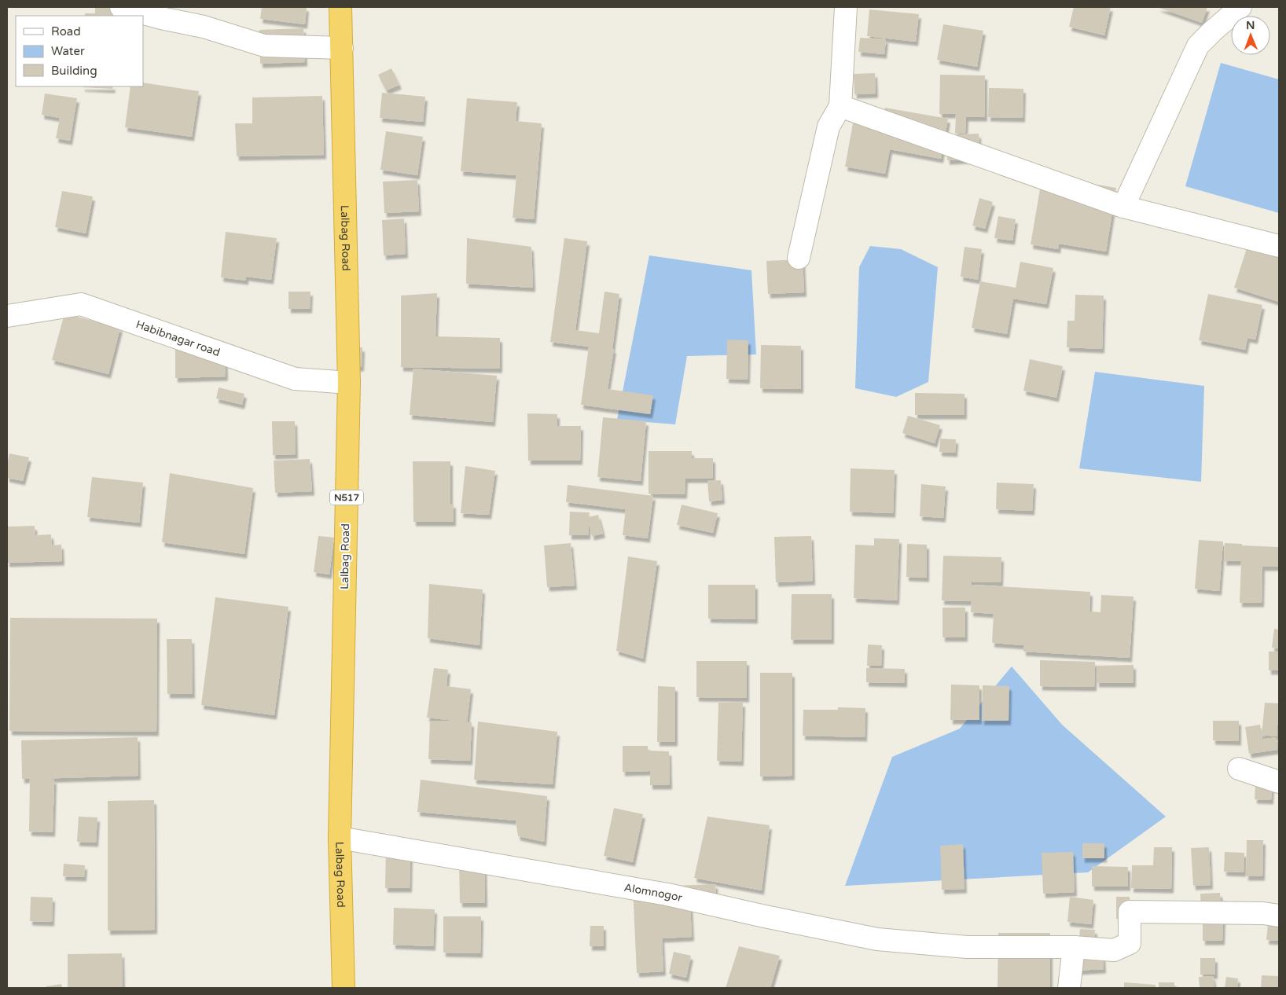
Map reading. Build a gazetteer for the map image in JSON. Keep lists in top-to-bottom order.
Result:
{
  "streets": {
    "highway": ["Lalbag Road", "N517"],
    "street": ["Habibnagar road", "Alomnogor"]
  },
  "crossings": [
    ["Lalbag Road", "Habibnagar road"],
    ["Lalbag Road", "Alomnogor"]
  ],
  "legend": ["Road", "Water", "Building"],
  "north": "top"
}
